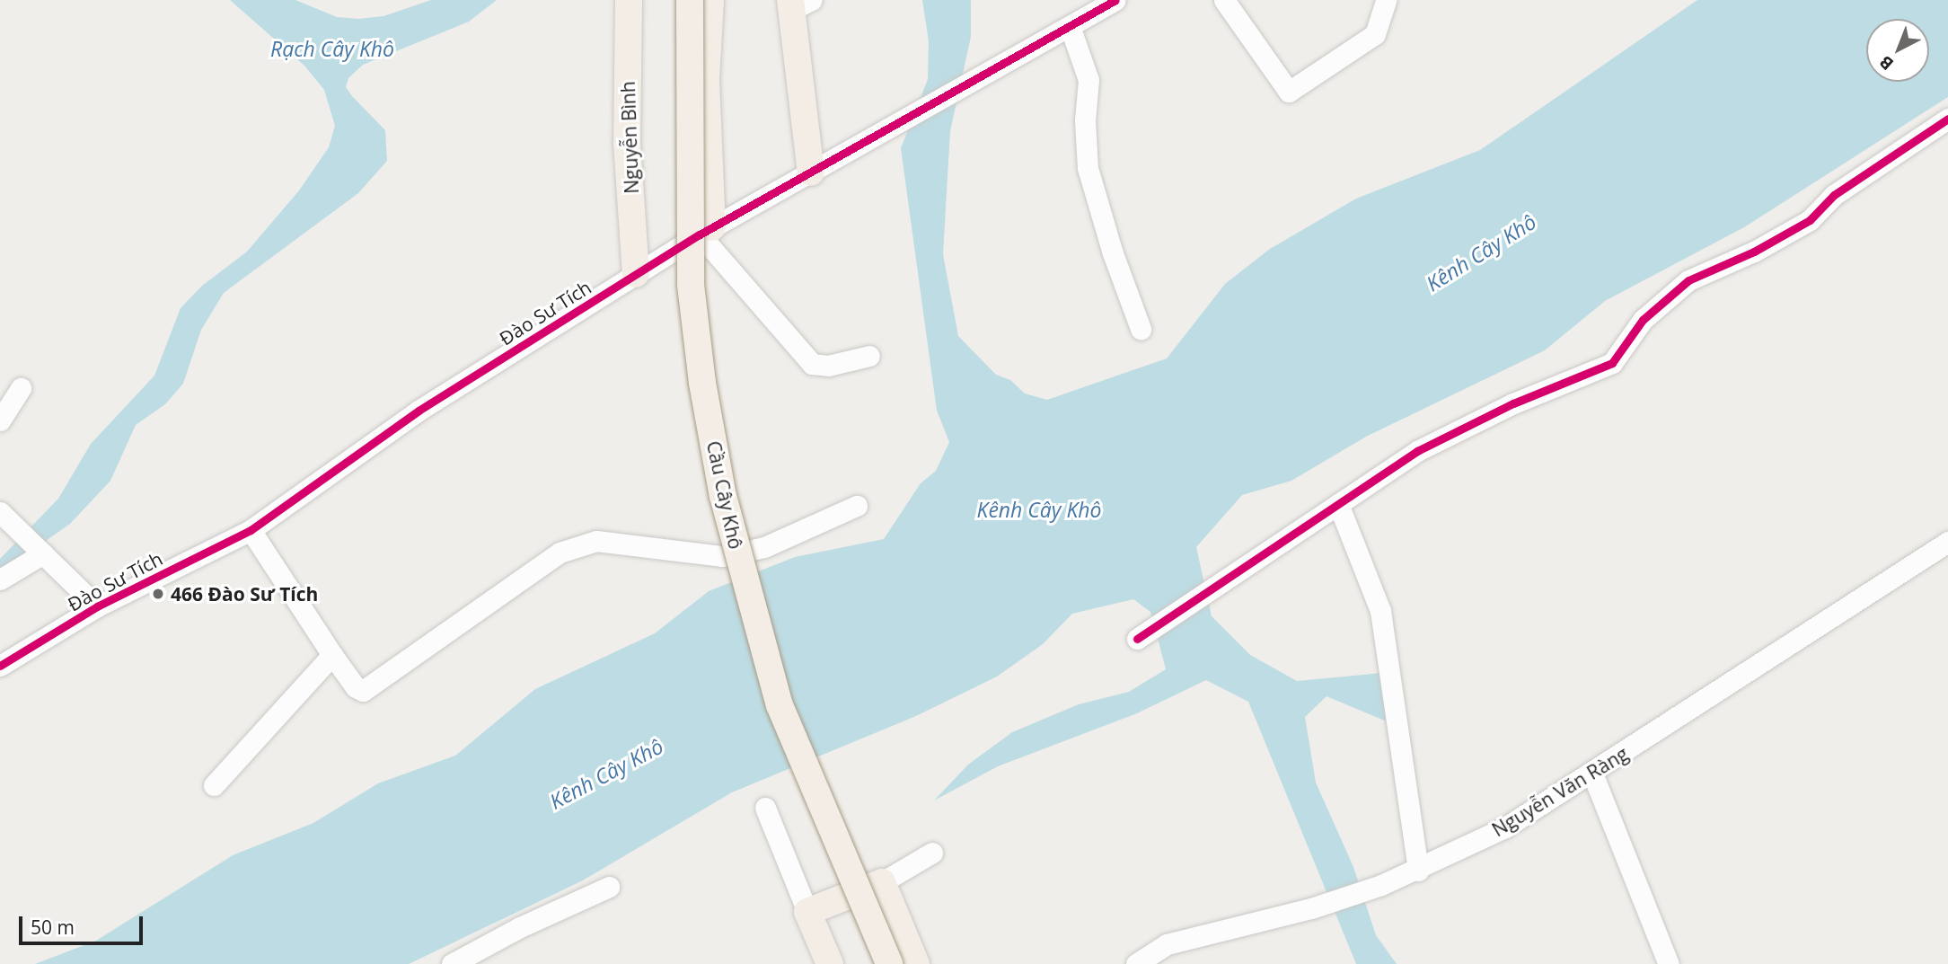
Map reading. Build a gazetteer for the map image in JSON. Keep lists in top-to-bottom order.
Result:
{
  "streets": {
    "main road": ["Nguyễn Bình", "Cầu Cây Khô"],
    "street": ["Đào Sư Tích", "Nguyễn Văn Ràng"]
  },
  "crossings": [
    ["Nguyễn Bình", "Đào Sư Tích"]
  ],
  "water": ["Rạch Cây Khô", "Kênh Cây Khô"],
  "places": ["466 Đào Sư Tích"],
  "scale_bar": "50 m",
  "north": "bottom left"
}
